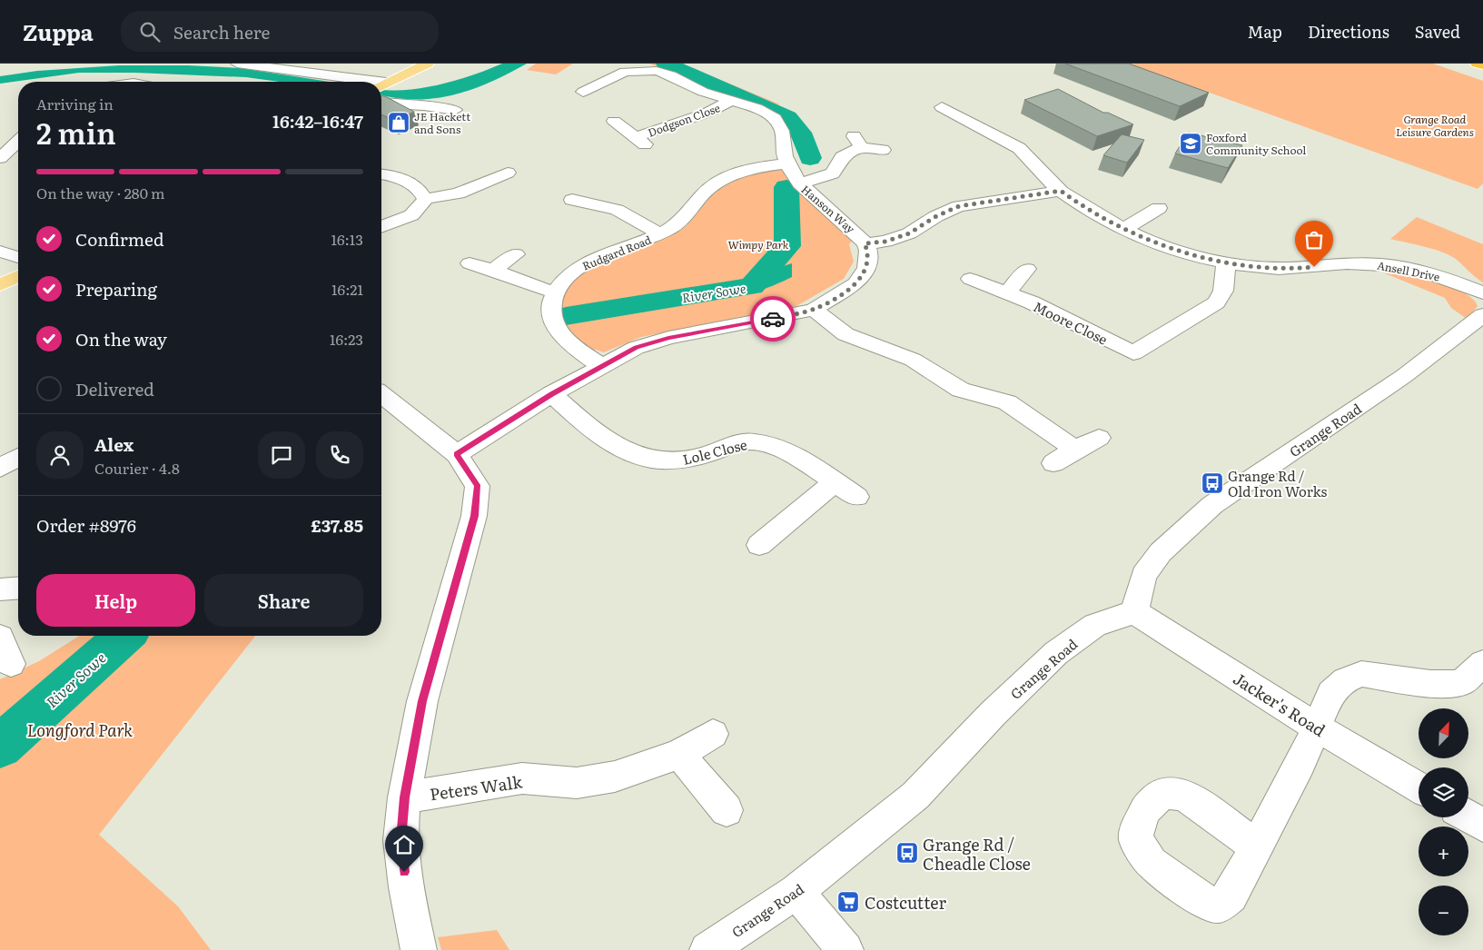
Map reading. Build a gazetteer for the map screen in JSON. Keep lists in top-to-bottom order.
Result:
{
  "streets": {
    "street": [
      "Dodgson Close",
      "Hanson Way",
      "Rudgard Road",
      "Ansell Drive",
      "Moore Close",
      "Grange Road",
      "Lole Close",
      "Jacker's Road",
      "Peters Walk"
    ]
  },
  "crossings": [
    ["Dodgson Close", "Hanson Way"],
    ["Hanson Way", "Rudgard Road"],
    ["Hanson Way", "Lole Close"],
    ["Ansell Drive", "Moore Close"],
    ["Grange Road", "Jacker's Road"]
  ],
  "water": ["River Sowe"],
  "parks": ["Grange Road Leisure Gardens", "Wimpy Park", "Longford Park"],
  "places": {
    "shop": ["JE Hackett and Sons"],
    "school or university": ["Foxford Community School"],
    "bus stop": ["Grange Rd / Old Iron Works", "Grange Rd / Cheadle Close"],
    "supermarket": ["Costcutter"]
  },
  "north": "top right",
  "page": {
    "header": "Zuppa",
    "search": "Search here",
    "nav": ["Map", "Directions", "Saved"],
    "heading": ["2 min", "Arriving in", "16:42–16:47"],
    "panel": [
      "Alex",
      "Courier · 4.8",
      "Order #8976",
      "£37.85"
    ],
    "bar": "On the way · 280 m",
    "list": [
      ["Confirmed", "16:13"],
      ["Preparing", "16:21"],
      ["On the way", "16:23"],
      "Delivered"
    ],
    "buttons": ["Help", "Share"],
    "map_buttons": ["+", "−"]
  }
}
